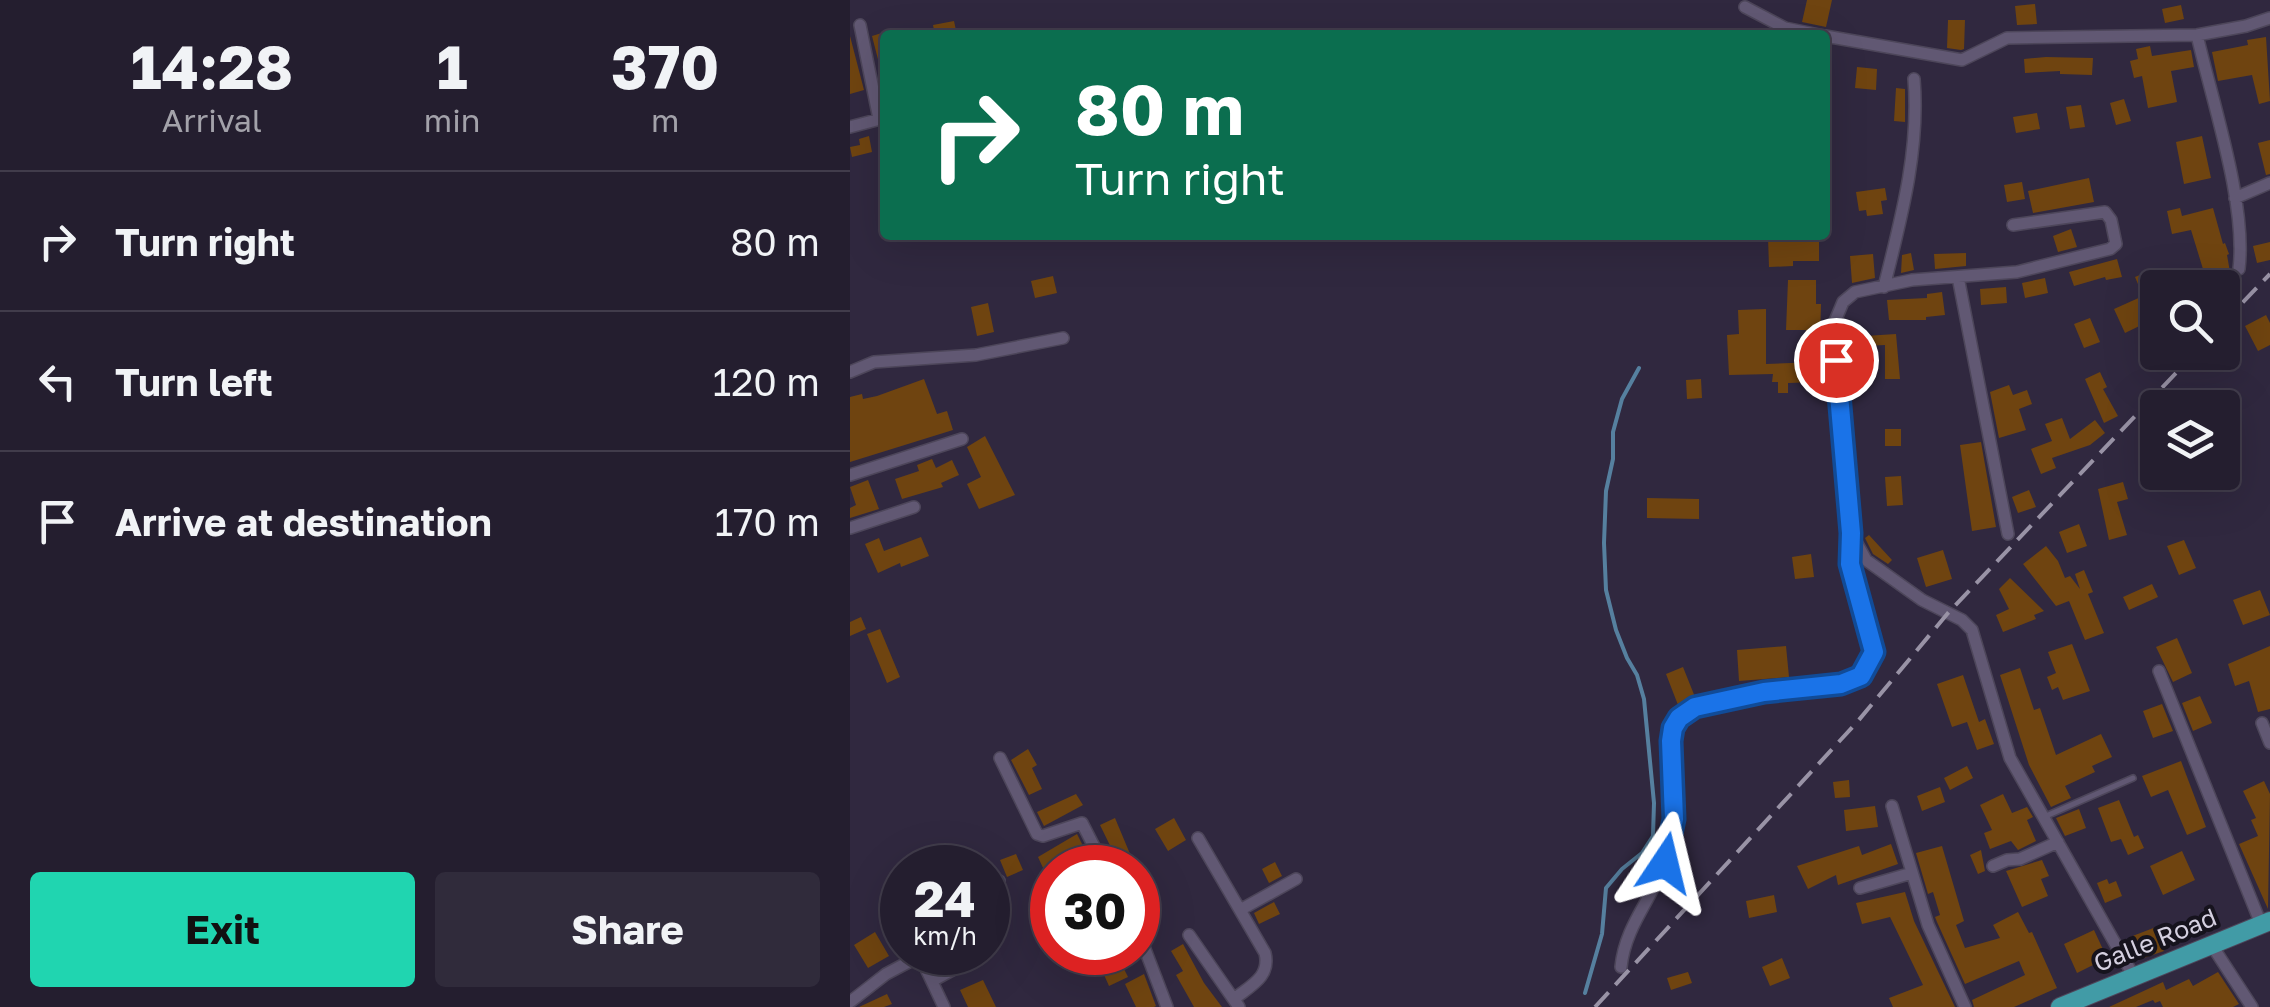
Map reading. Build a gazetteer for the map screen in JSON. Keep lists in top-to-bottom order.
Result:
{
  "streets": {
    "highway": ["Galle Road"]
  },
  "page": {
    "eta": [
      "14:28",
      "Arrival",
      "1",
      "min",
      "370",
      "m"
    ],
    "turn": ["80 m", "Turn right"],
    "list": [
      {
        "name": "Turn right",
        "value": "80 m"
      },
      {
        "name": "Turn left",
        "value": "120 m"
      },
      {
        "name": "Arrive at destination",
        "value": "170 m"
      }
    ],
    "speed": "24 km/h",
    "limit": "30",
    "buttons": ["Exit", "Share"]
  }
}
